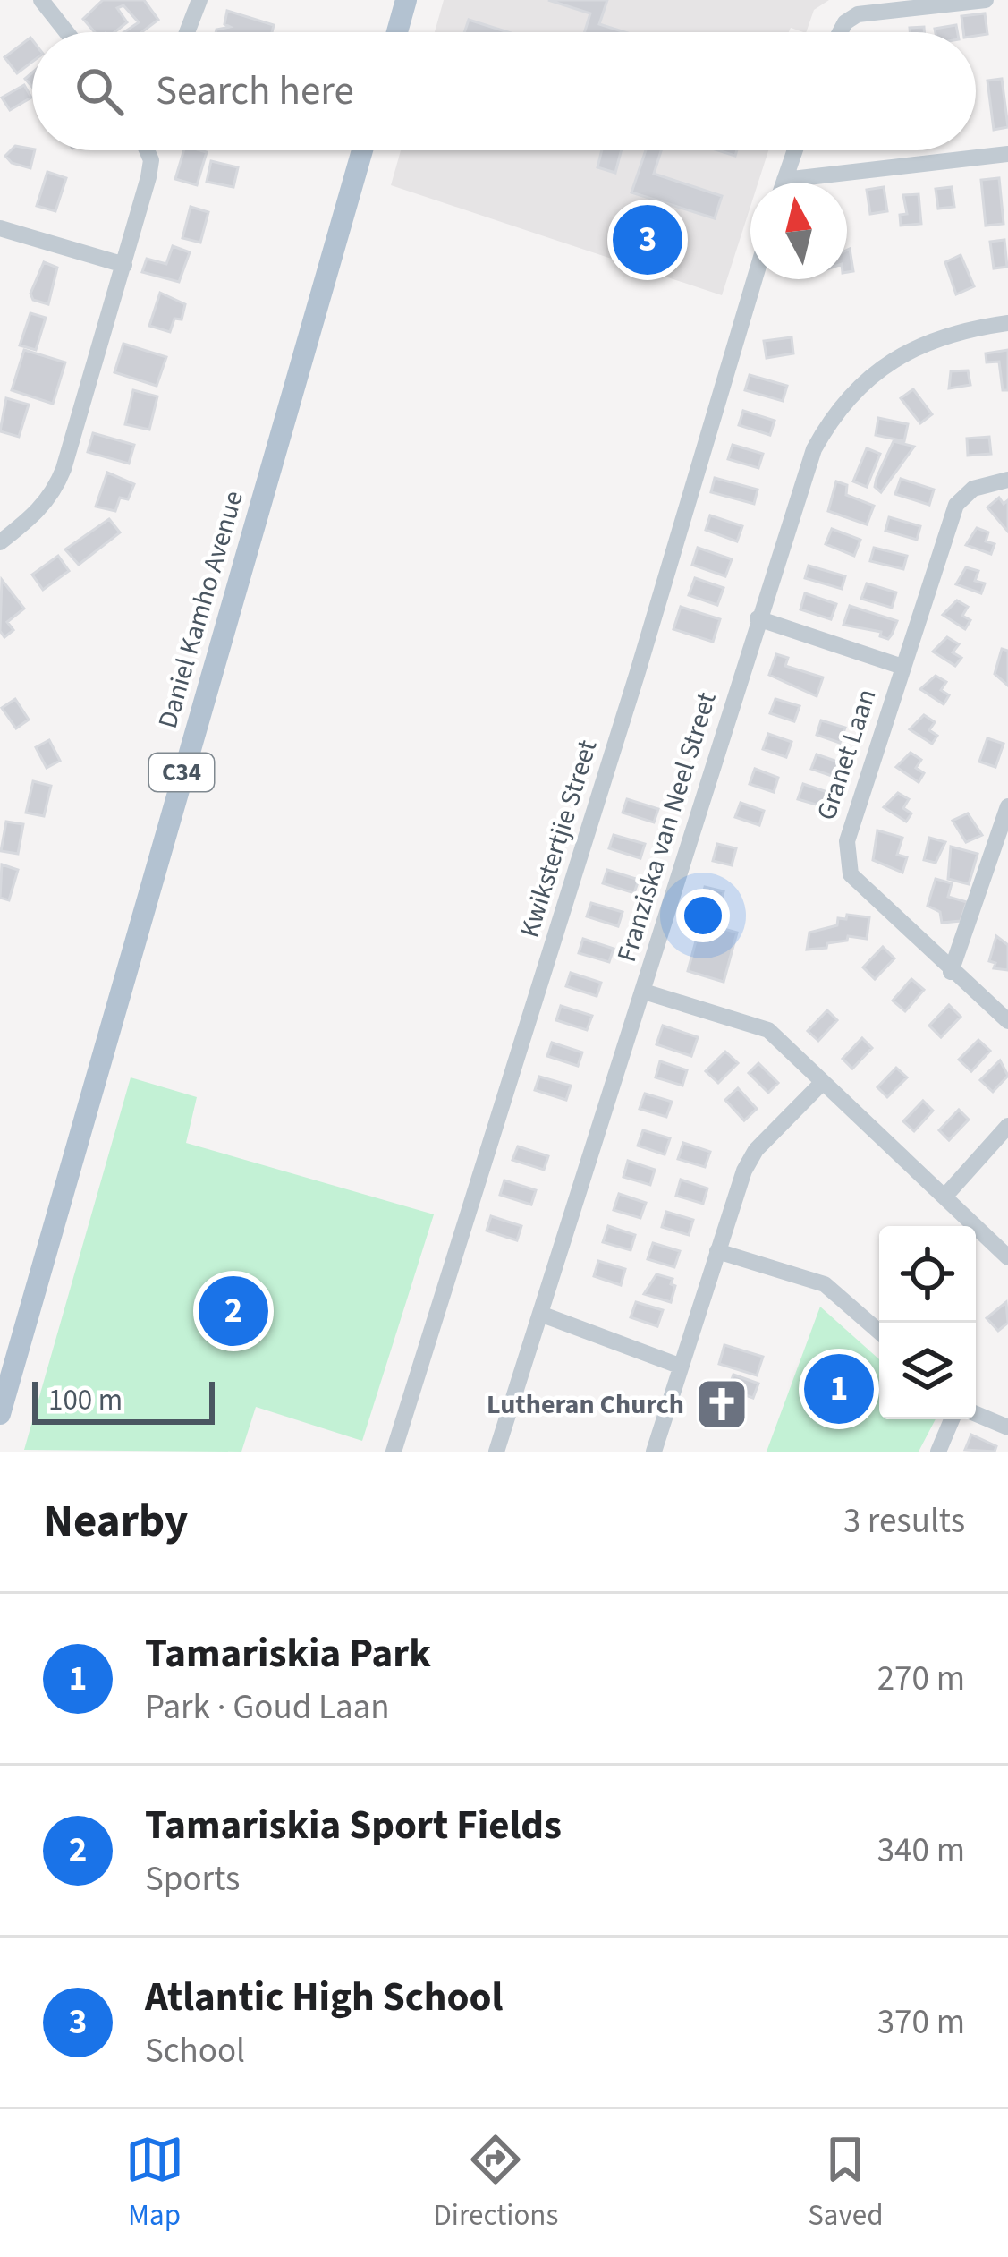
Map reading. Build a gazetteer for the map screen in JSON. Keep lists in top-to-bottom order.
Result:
{
  "streets": {
    "main road": ["Daniel Kamho Avenue", "C34"],
    "street": ["Granet Laan", "Franziska van Neel Street", "Kwikstertjie Street"]
  },
  "places": {
    "church": ["Lutheran Church"]
  },
  "scale_bar": "100 m",
  "north": "top",
  "page": {
    "search": "Search here",
    "pins": ["3", "2", "1"],
    "scale": "100 m",
    "heading": ["Nearby", "3 results"],
    "list": [
      {
        "mark": "1",
        "name": "Tamariskia Park",
        "note": "Park · Goud Laan",
        "value": "270 m"
      },
      {
        "mark": "2",
        "name": "Tamariskia Sport Fields",
        "note": "Sports",
        "value": "340 m"
      },
      {
        "mark": "3",
        "name": "Atlantic High School",
        "note": "School",
        "value": "370 m"
      }
    ],
    "nav": ["Map", "Directions", "Saved"]
  }
}
